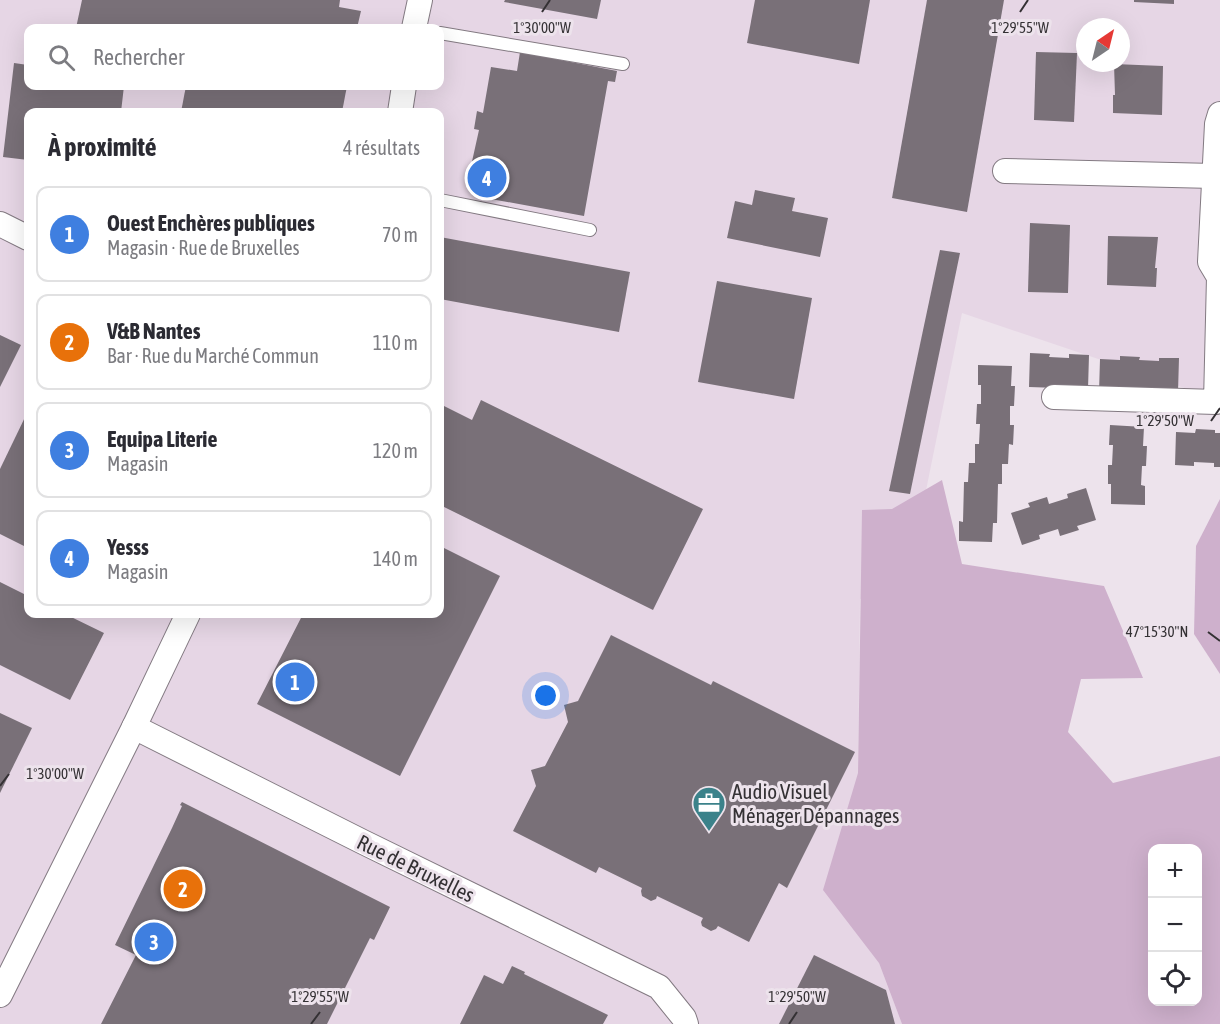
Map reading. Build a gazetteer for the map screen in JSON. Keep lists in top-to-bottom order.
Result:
{
  "streets": {
    "street": ["Rue de Bruxelles"]
  },
  "places": {
    "office": ["Audio Visuel Ménager Dépannages"]
  },
  "north": "top right",
  "page": {
    "search": "Rechercher",
    "heading": ["À proximité", "4 résultats"],
    "pins": [
      "4",
      "1",
      "2",
      "3"
    ],
    "list": [
      {
        "mark": "1",
        "name": "Ouest Enchères publiques",
        "note": "Magasin · Rue de Bruxelles",
        "value": "70 m"
      },
      {
        "mark": "2",
        "name": "V&B Nantes",
        "note": "Bar · Rue du Marché Commun",
        "value": "110 m"
      },
      {
        "mark": "3",
        "name": "Equipa Literie",
        "note": "Magasin",
        "value": "120 m"
      },
      {
        "mark": "4",
        "name": "Yesss",
        "note": "Magasin",
        "value": "140 m"
      }
    ],
    "map_buttons": ["+", "−"]
  },
  "coordinates": [
    "1°30'00\"W",
    "1°29'55\"W",
    "1°29'50\"W",
    "47°15'30\"N"
  ]
}
